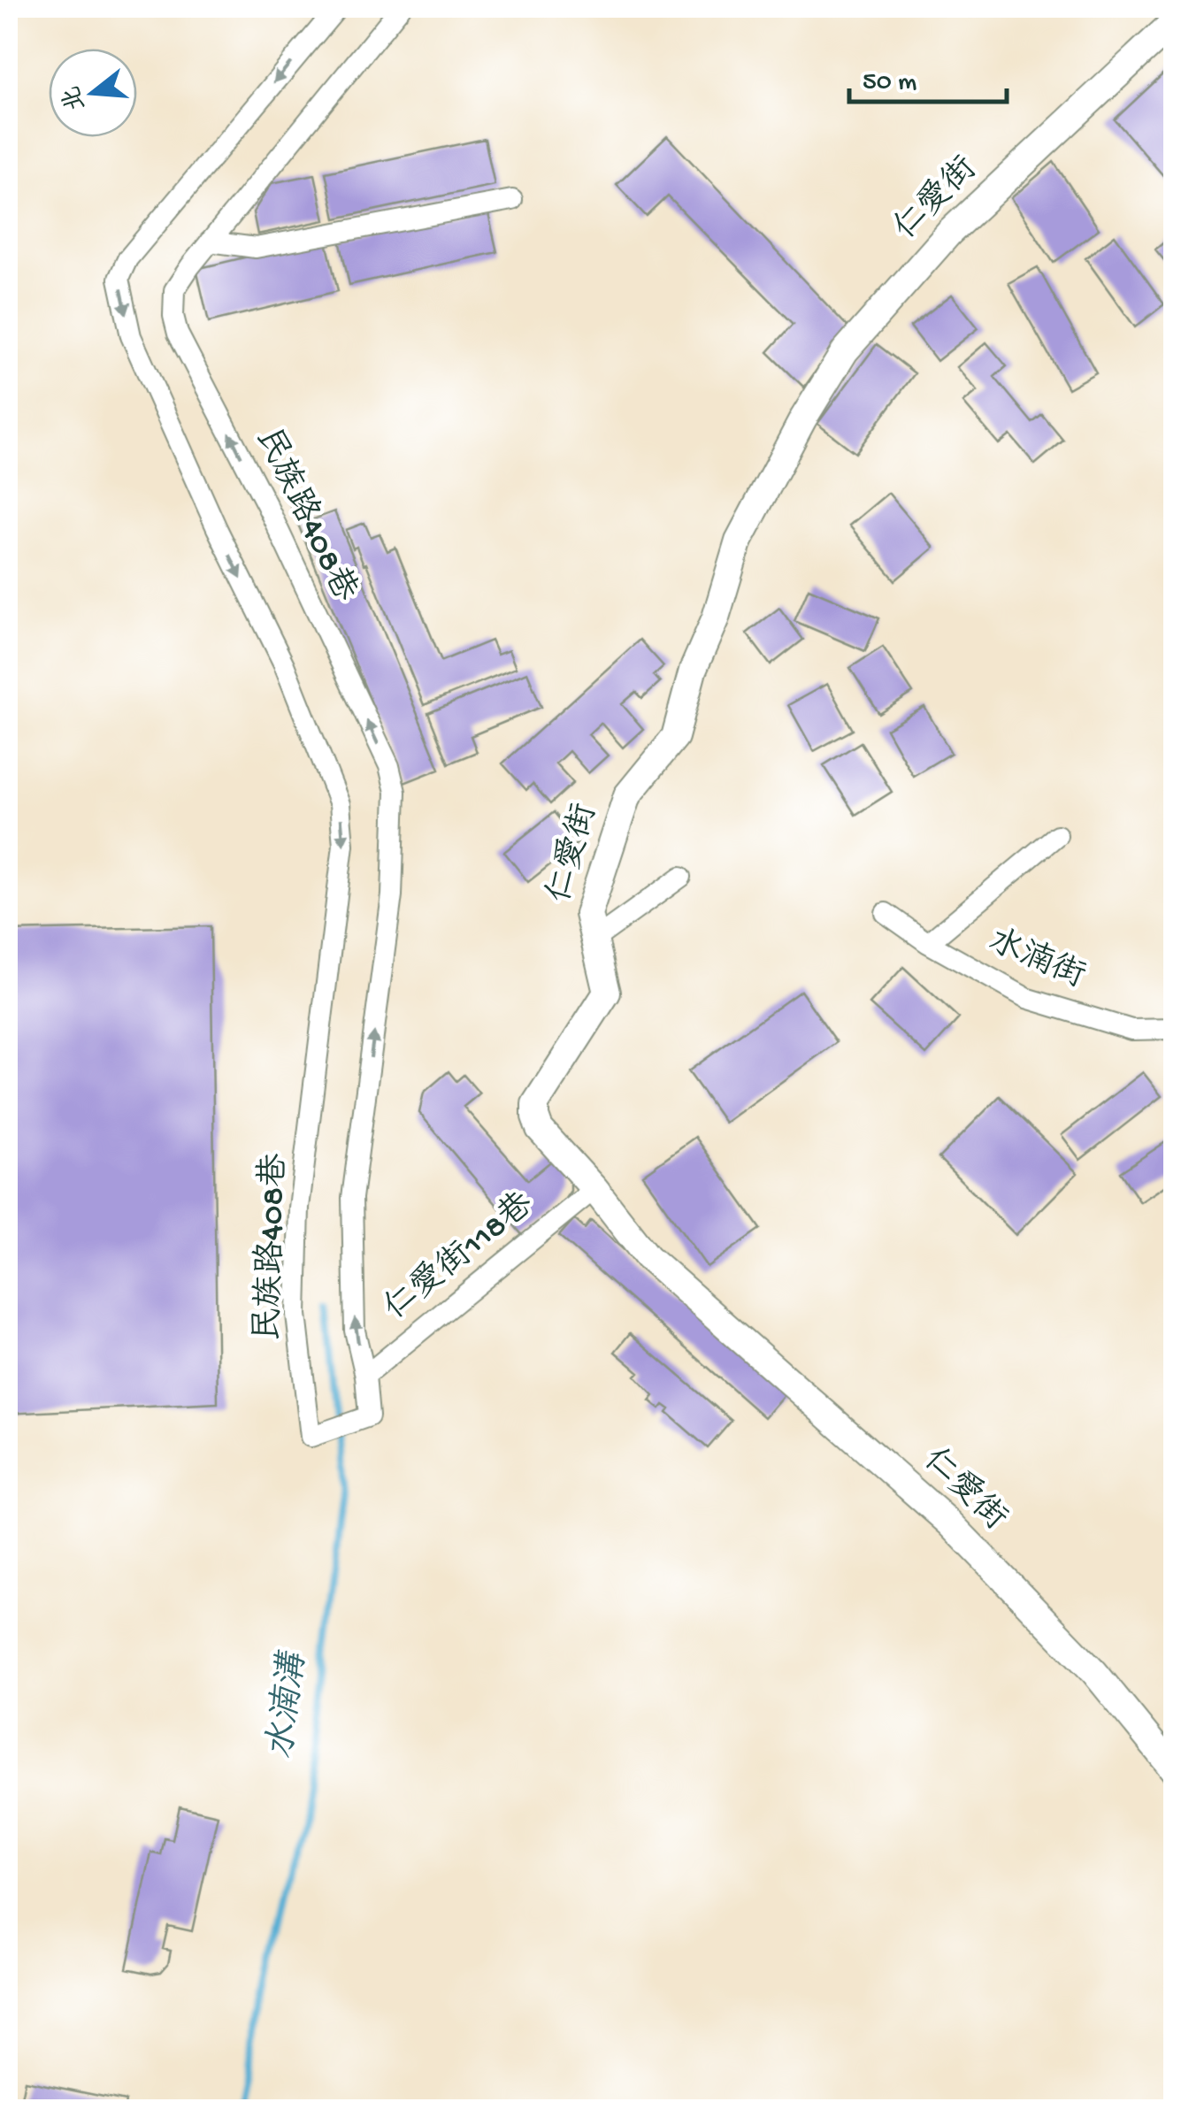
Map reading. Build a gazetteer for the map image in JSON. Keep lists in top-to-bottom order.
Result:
{
  "streets": {
    "street": [
      "仁愛街",
      "民族路408巷",
      "水湳街",
      "仁愛街118巷"
    ]
  },
  "crossings": [
    ["仁愛街", "仁愛街118巷"],
    ["民族路408巷", "仁愛街118巷"]
  ],
  "water": ["水湳溝"],
  "scale_bar": "50 m",
  "north": "left"
}
